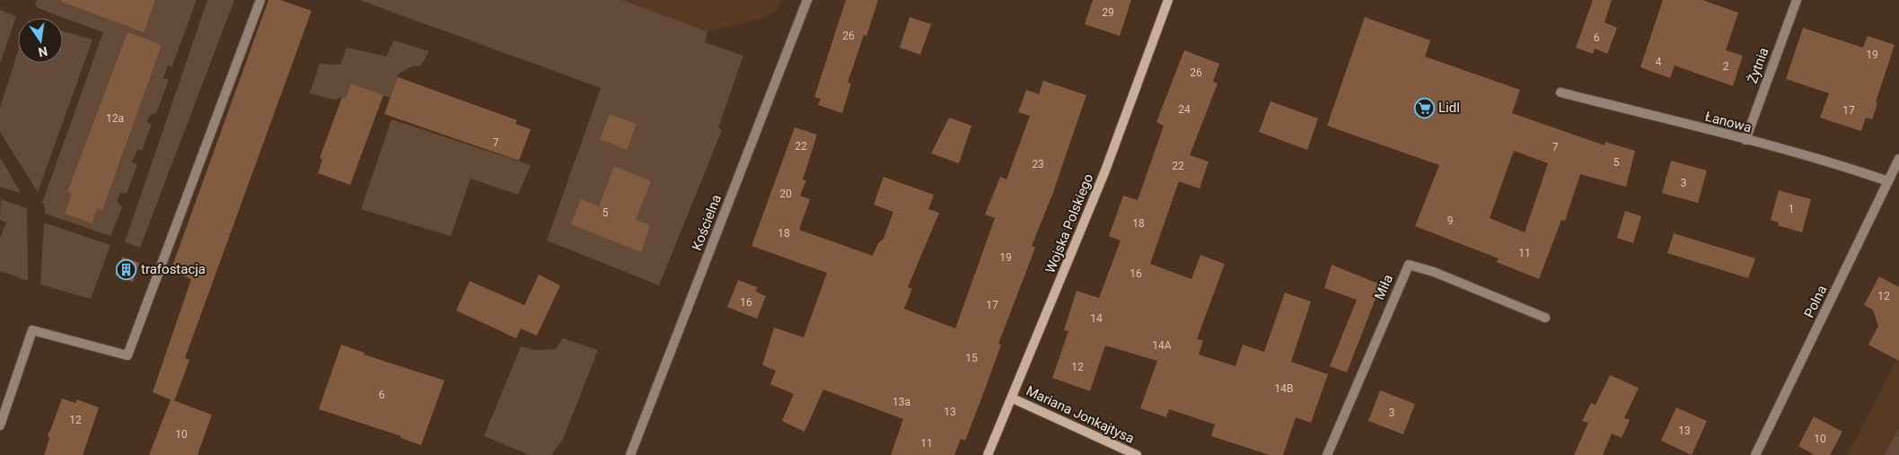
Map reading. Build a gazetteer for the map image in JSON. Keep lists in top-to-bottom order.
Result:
{
  "streets": {
    "street": [
      "Żytnia",
      "Łanowa",
      "Kościelna",
      "Wojska Polskiego",
      "Miła",
      "Polna",
      "Mariana Jonkajtysa"
    ]
  },
  "crossings": [
    ["Żytnia", "Łanowa"],
    ["Łanowa", "Polna"],
    ["Wojska Polskiego", "Mariana Jonkajtysa"]
  ],
  "places": {
    "supermarket": ["Lidl"],
    "building": ["trafostacja"]
  },
  "house_numbers": [
    "29",
    "26",
    "6",
    "19",
    "4",
    "2",
    "26",
    "24",
    "17",
    "12a",
    "7",
    "22",
    "7",
    "5",
    "23",
    "22",
    "3",
    "20",
    "1",
    "5",
    "9",
    "18",
    "18",
    "11",
    "19",
    "16",
    "12",
    "16",
    "17",
    "14",
    "14A",
    "15",
    "12",
    "14B",
    "6",
    "13a",
    "13",
    "3",
    "12",
    "13",
    "10",
    "10",
    "11"
  ],
  "north": "bottom"
}
